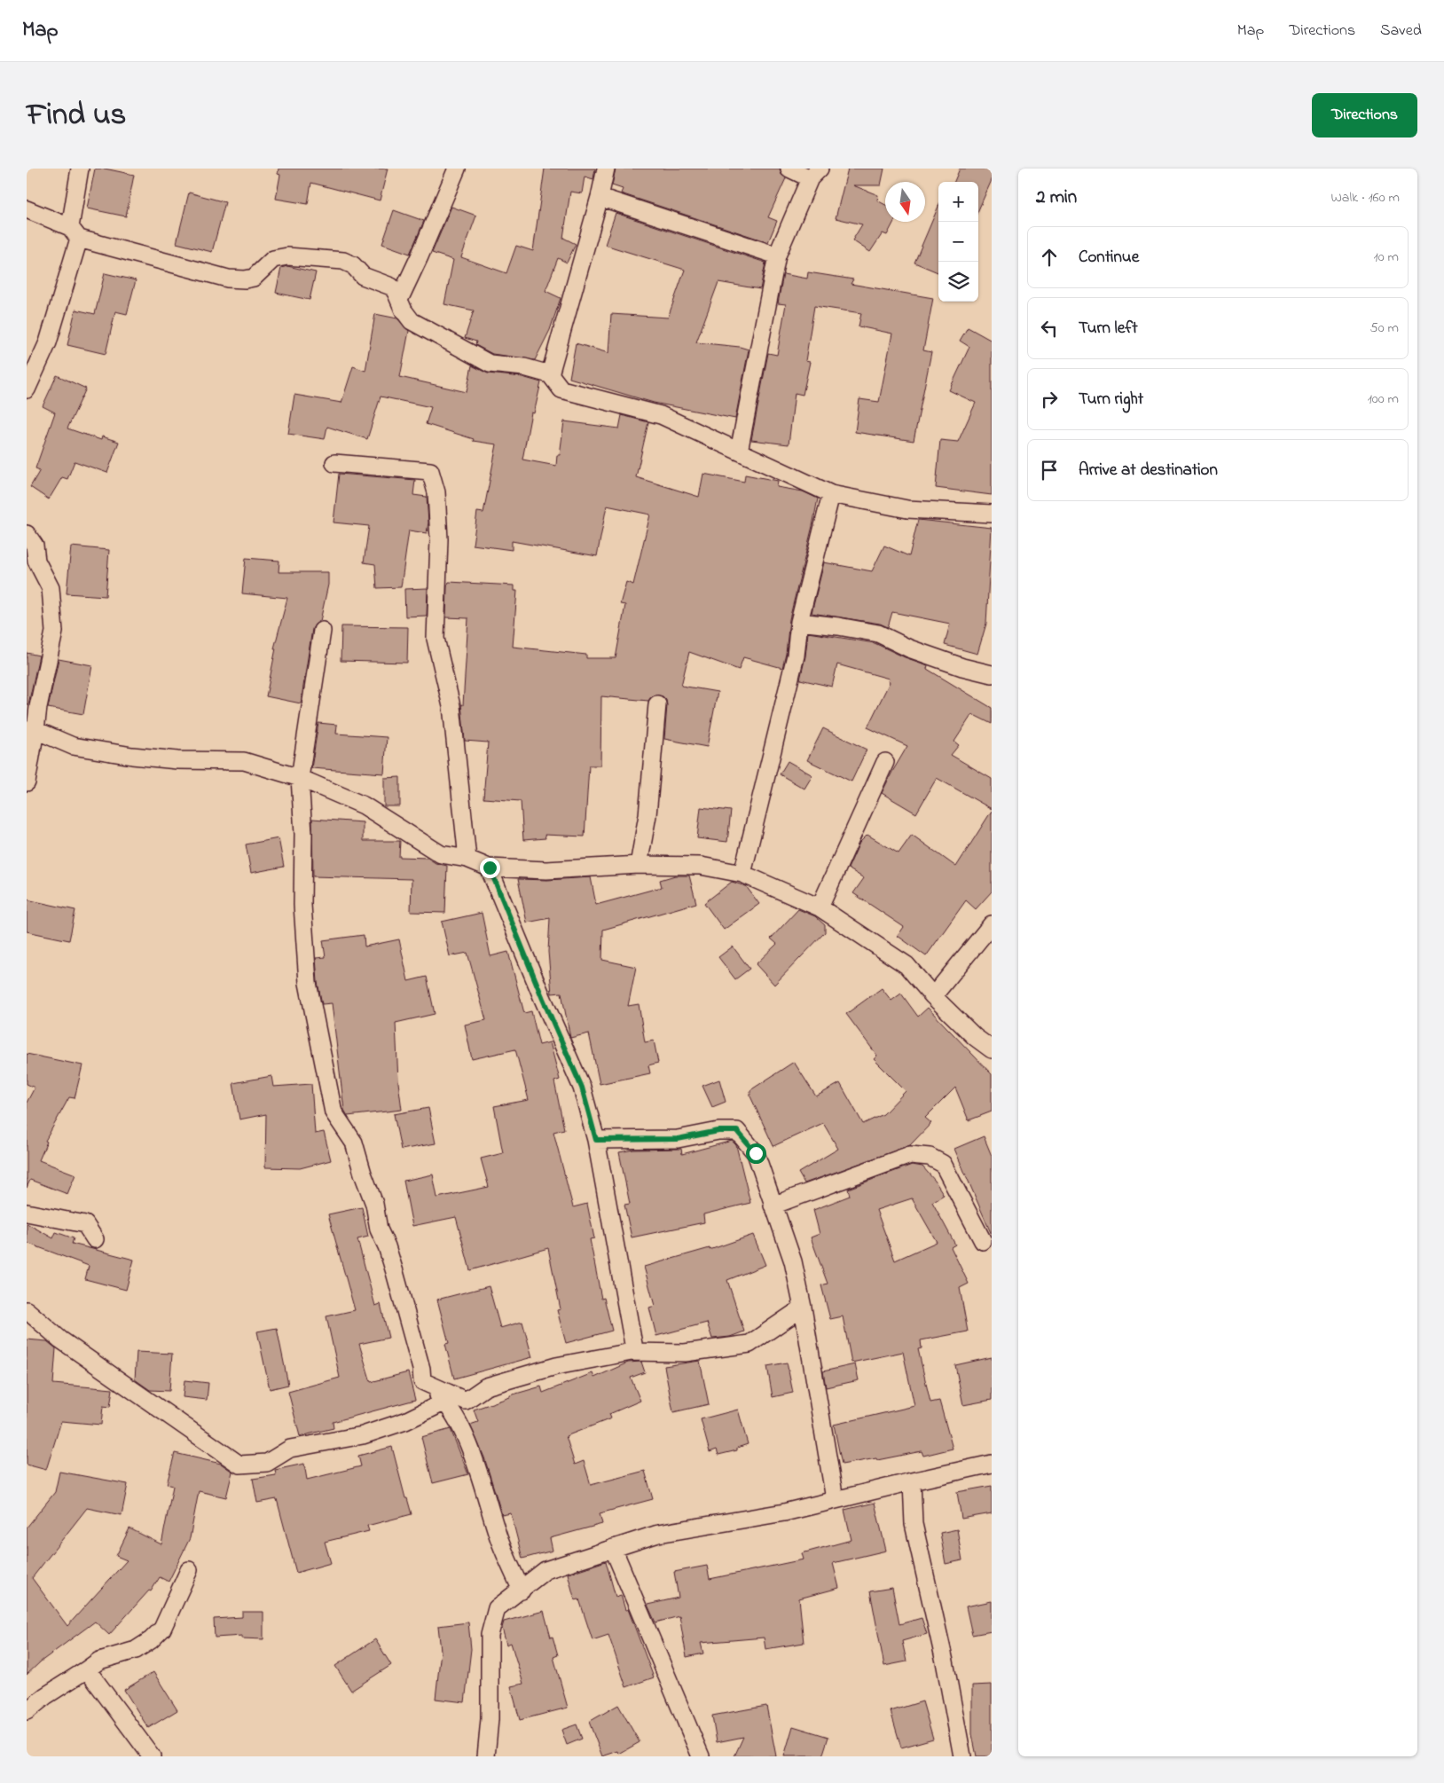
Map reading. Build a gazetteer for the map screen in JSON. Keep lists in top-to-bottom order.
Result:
{
  "north": "bottom",
  "page": {
    "header": "Map",
    "nav": ["Map", "Directions", "Saved"],
    "title": "Find us",
    "buttons": "Directions",
    "heading": ["2 min", "Walk · 160 m"],
    "map_buttons": ["+", "−"],
    "list": [
      ["Continue", "10 m"],
      ["Turn left", "50 m"],
      ["Turn right", "100 m"],
      "Arrive at destination"
    ]
  }
}
